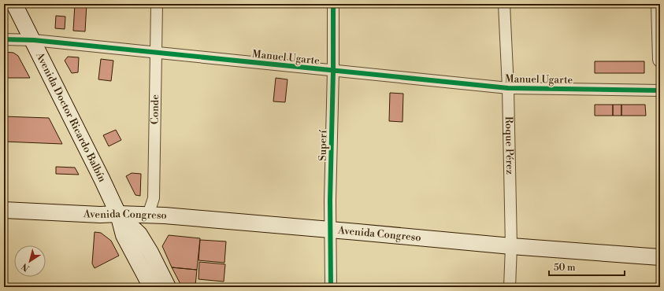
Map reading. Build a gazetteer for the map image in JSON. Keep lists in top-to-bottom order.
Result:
{
  "streets": {
    "main road": ["Avenida Doctor Ricardo Balbín", "Avenida Congreso"],
    "street": [
      "Manuel Ugarte",
      "Conde",
      "Superí",
      "Roque Pérez"
    ]
  },
  "crossings": [
    ["Manuel Ugarte", "Conde"],
    ["Manuel Ugarte", "Avenida Doctor Ricardo Balbín"],
    ["Manuel Ugarte", "Superí"],
    ["Manuel Ugarte", "Roque Pérez"],
    ["Conde", "Avenida Congreso"],
    ["Avenida Doctor Ricardo Balbín", "Avenida Congreso"],
    ["Superí", "Avenida Congreso"],
    ["Roque Pérez", "Avenida Congreso"]
  ],
  "scale_bar": "50 m",
  "north": "bottom left"
}
